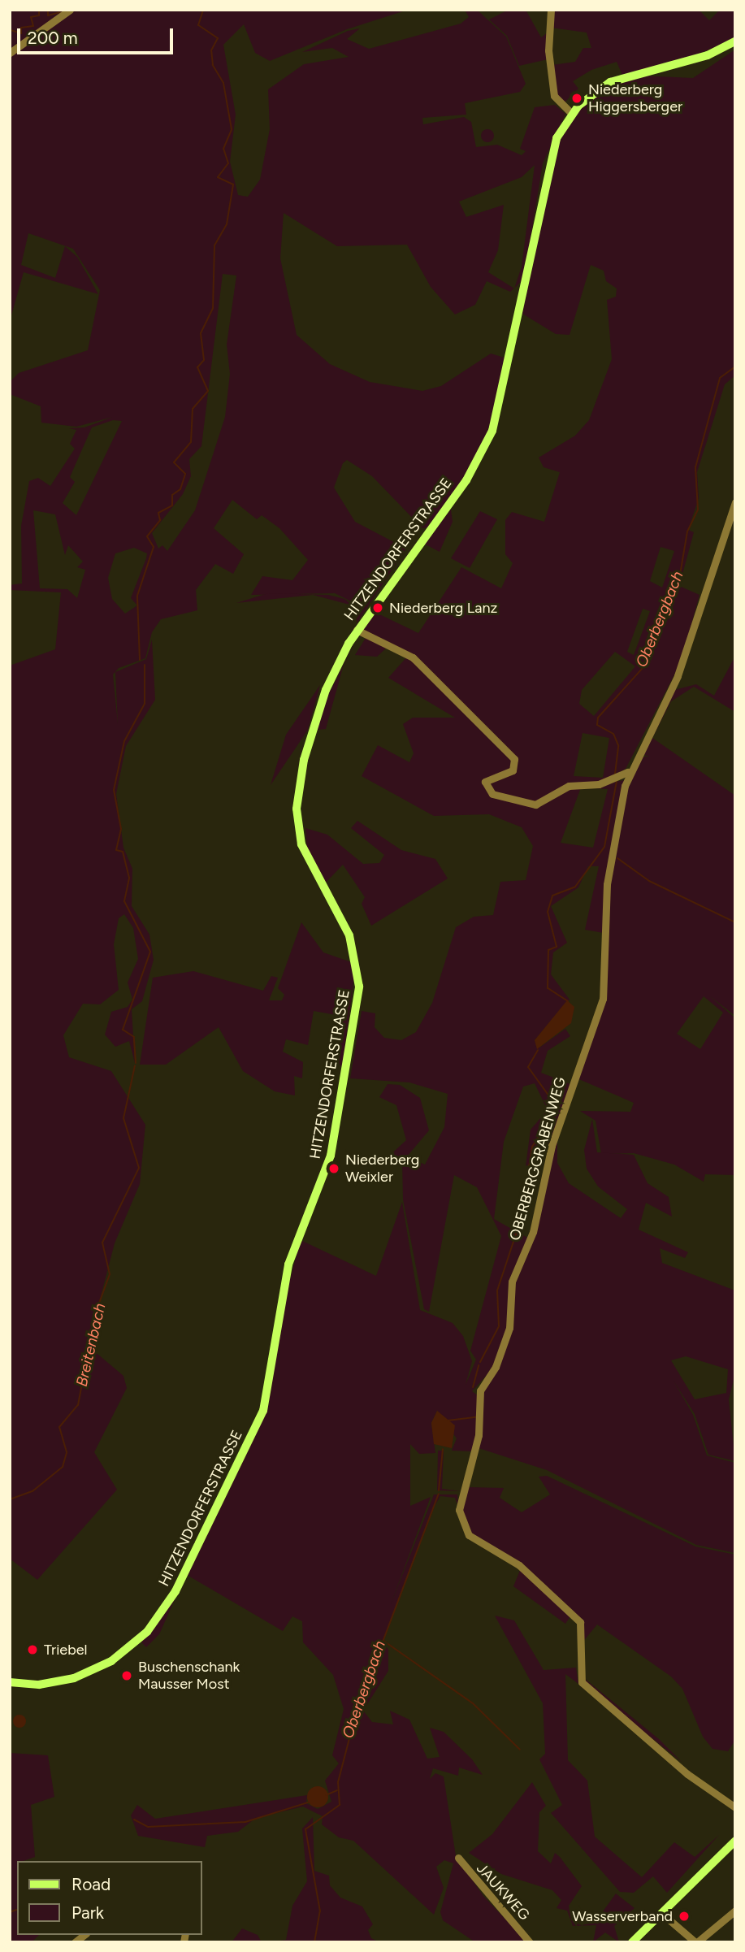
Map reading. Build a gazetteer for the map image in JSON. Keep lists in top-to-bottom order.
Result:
{
  "streets": {
    "main road": ["HITZENDORFERSTRASSE"],
    "street": ["OBERBERGGRABENWEG", "JAUKWEG"]
  },
  "water": ["Oberbergbach", "Breitenbach"],
  "places": [
    "Niederberg Higgersberger",
    "Niederberg Lanz",
    "Niederberg Weixler",
    "Triebel",
    "Buschenschank Mausser Most",
    "Wasserverband"
  ],
  "legend": ["Road", "Park"],
  "scale_bar": "200 m"
}
